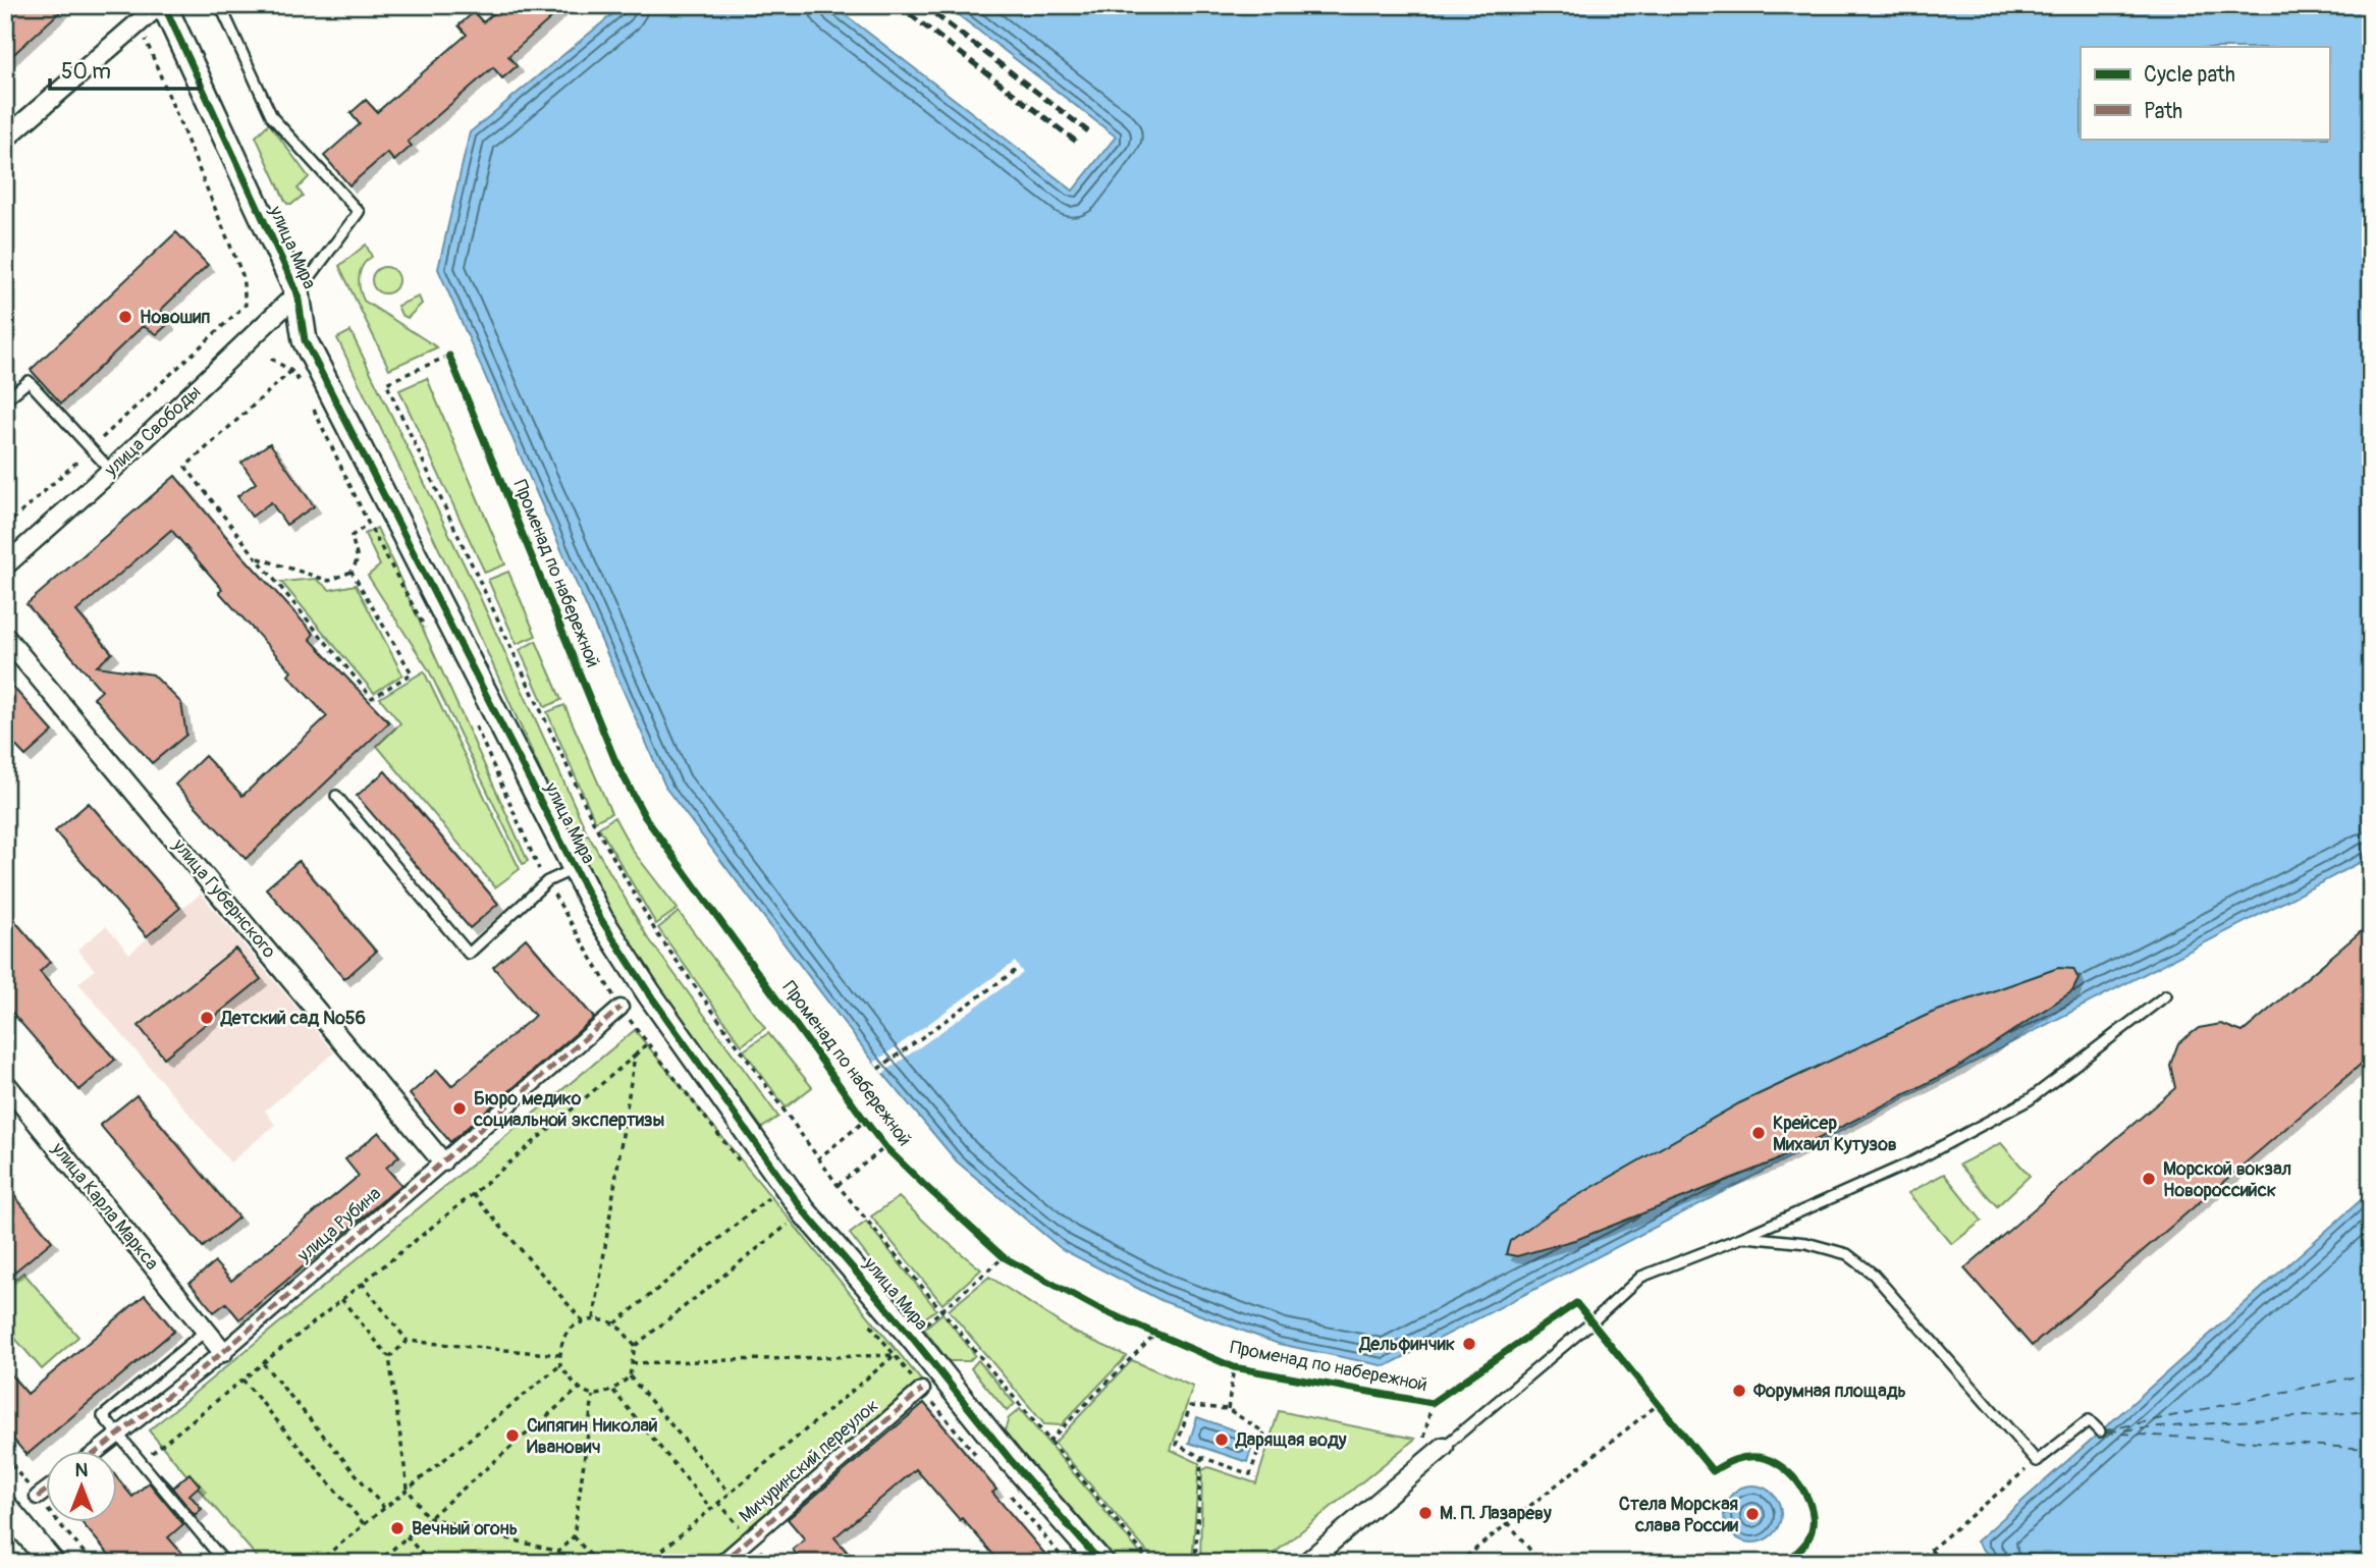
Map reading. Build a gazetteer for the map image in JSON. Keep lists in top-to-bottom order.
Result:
{
  "streets": {
    "street": [
      "улица Мира",
      "улица Свободы",
      "улица Губернского",
      "улица Карла Маркса",
      "улица Рубина",
      "Мичуринский переулок"
    ],
    "cycle path": ["Променад по набережной"]
  },
  "crossings": [
    ["улица Мира", "улица Свободы"],
    ["улица Губернского", "улица Рубина"],
    ["улица Карла Маркса", "улица Рубина"]
  ],
  "places": [
    "Новошип",
    "Детский сад №56",
    "Бюро медико социальной экспертизы",
    "Крейсер Михаил Кутузов",
    "Морской вокзал Новороссийск",
    "Дельфинчик",
    "Форумная площадь",
    "Сипягин Николай Иванович",
    "Дарящая воду",
    "М. П. Лазареву",
    "Стела Морская слава России",
    "Вечный огонь"
  ],
  "legend": ["Cycle path", "Path"],
  "scale_bar": "50 m",
  "north": "top"
}
